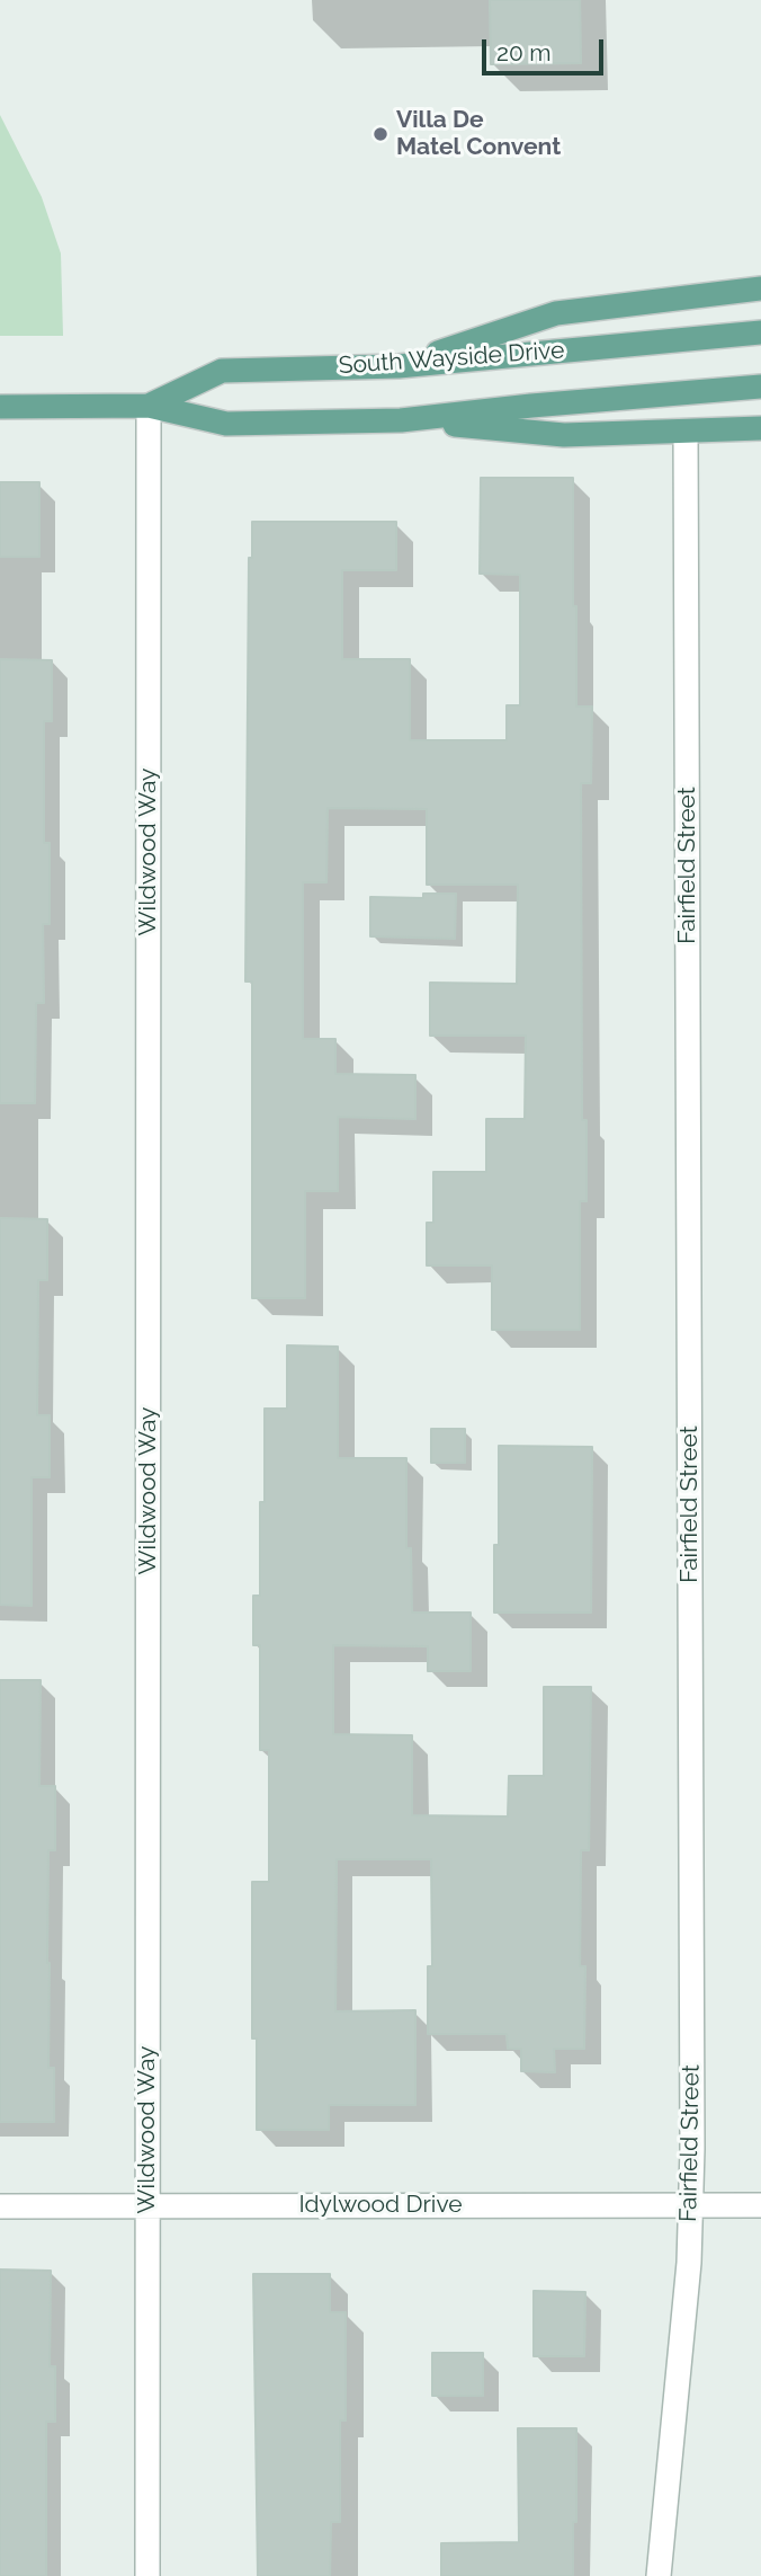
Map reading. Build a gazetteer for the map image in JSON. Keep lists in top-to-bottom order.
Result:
{
  "streets": {
    "main road": ["South Wayside Drive"],
    "street": ["Wildwood Way", "Fairfield Street", "Idylwood Drive"]
  },
  "crossings": [
    ["South Wayside Drive", "Wildwood Way"],
    ["Wildwood Way", "Idylwood Drive"],
    ["Fairfield Street", "Idylwood Drive"]
  ],
  "places": ["Villa De Matel Convent"],
  "scale_bar": "20 m"
}
